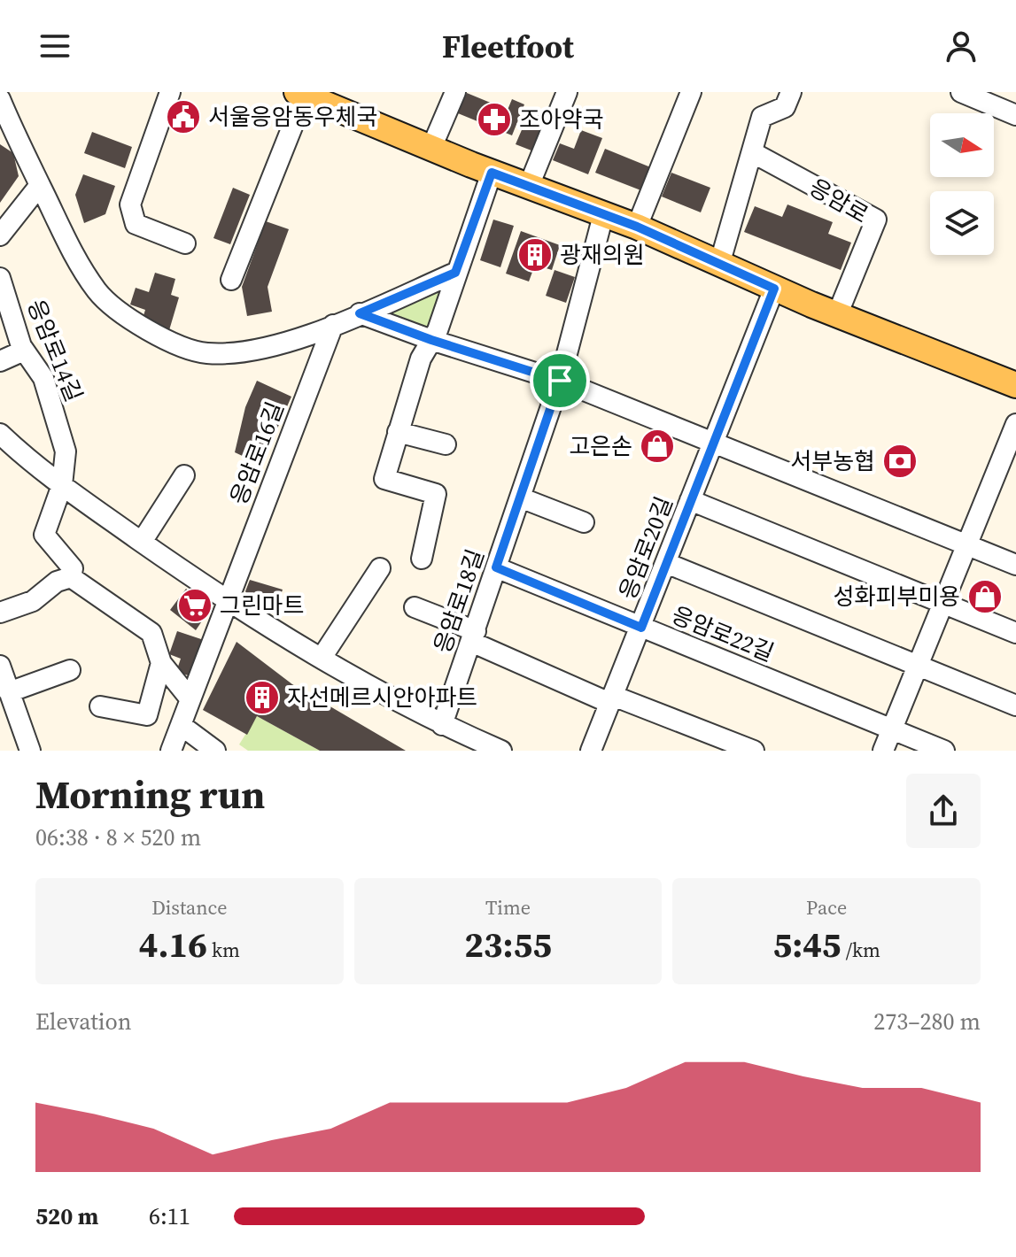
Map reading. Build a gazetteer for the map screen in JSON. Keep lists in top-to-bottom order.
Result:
{
  "streets": {
    "street": [
      "응암로",
      "응암로14길",
      "응암로16길",
      "응암로20길",
      "응암로18길",
      "응암로22길"
    ]
  },
  "crossings": [
    ["응암로20길", "응암로22길"],
    ["응암로18길", "응암로22길"]
  ],
  "places": {
    "public building": ["서울응암동우체국"],
    "pharmacy": ["조아약국"],
    "building": ["광재의원", "자선메르시안아파트"],
    "shop": ["고은손", "성화피부미용"],
    "bank": ["서부농협"],
    "supermarket": ["그린마트"]
  },
  "north": "right",
  "page": {
    "header": "Fleetfoot",
    "heading": ["Morning run", "06:38 · 8 × 520 m"],
    "stats": [
      ["Distance", "4.16 km"],
      ["Time", "23:55"],
      ["Pace", "5:45 /km"]
    ],
    "chart": ["Elevation", "273–280 m"],
    "list": [
      {
        "name": "520 m",
        "note": "6:11"
      }
    ]
  }
}
